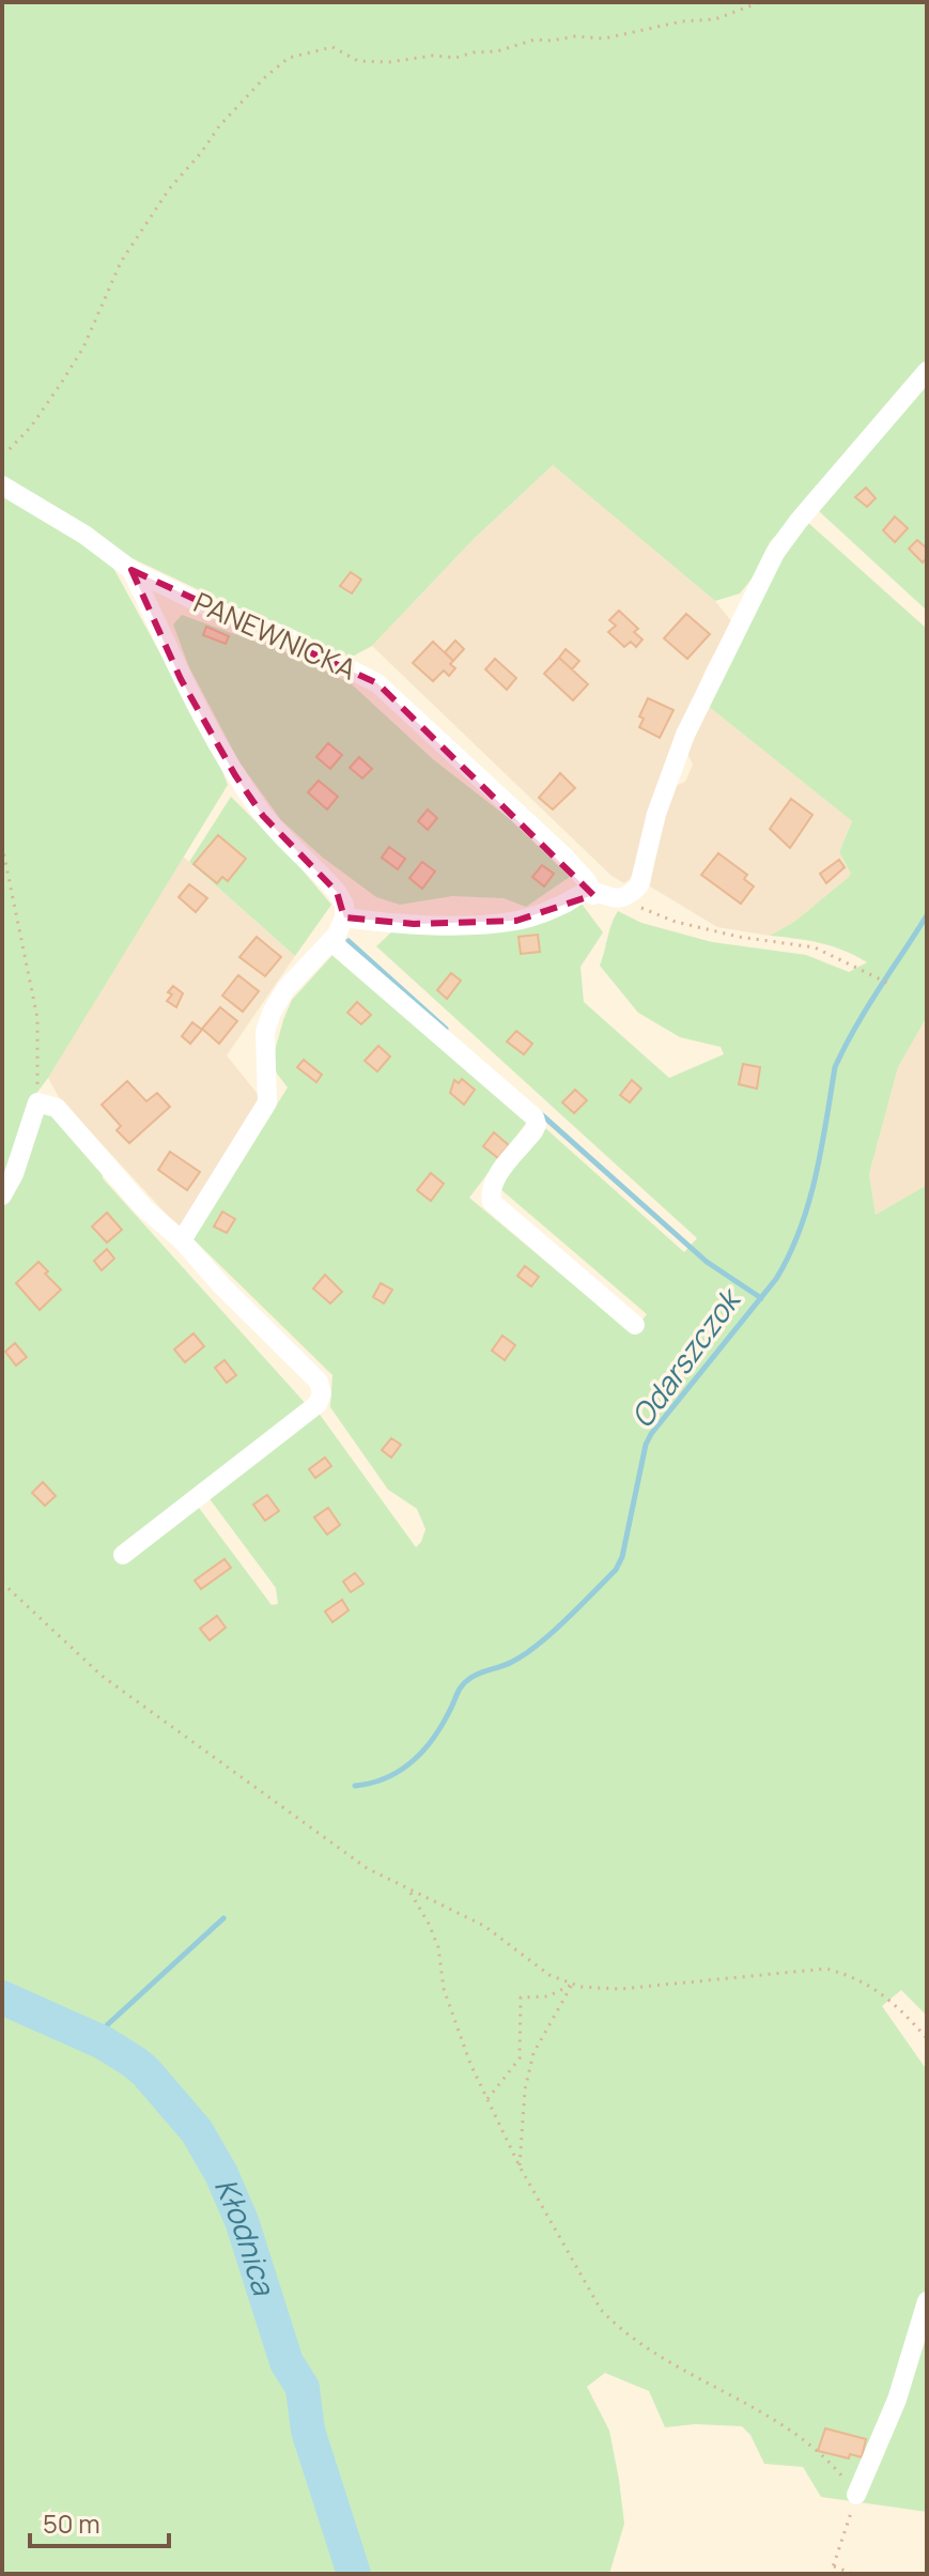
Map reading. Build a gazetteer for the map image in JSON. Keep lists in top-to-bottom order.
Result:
{
  "streets": {
    "street": ["PANEWNICKA"]
  },
  "water": ["Odarszczok", "Kłodnica"],
  "scale_bar": "50 m"
}
